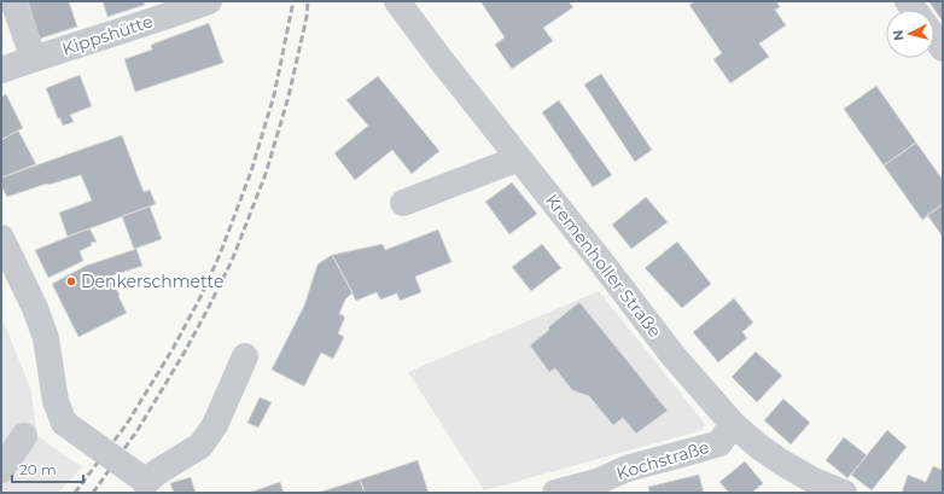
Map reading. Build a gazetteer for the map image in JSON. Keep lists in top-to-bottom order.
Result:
{
  "streets": {
    "street": ["Kippshütte", "Kremenholler Straße", "Kochstraße"]
  },
  "crossings": [
    ["Kremenholler Straße", "Kochstraße"]
  ],
  "places": ["Denkerschmette"],
  "scale_bar": "20 m",
  "north": "left"
}
